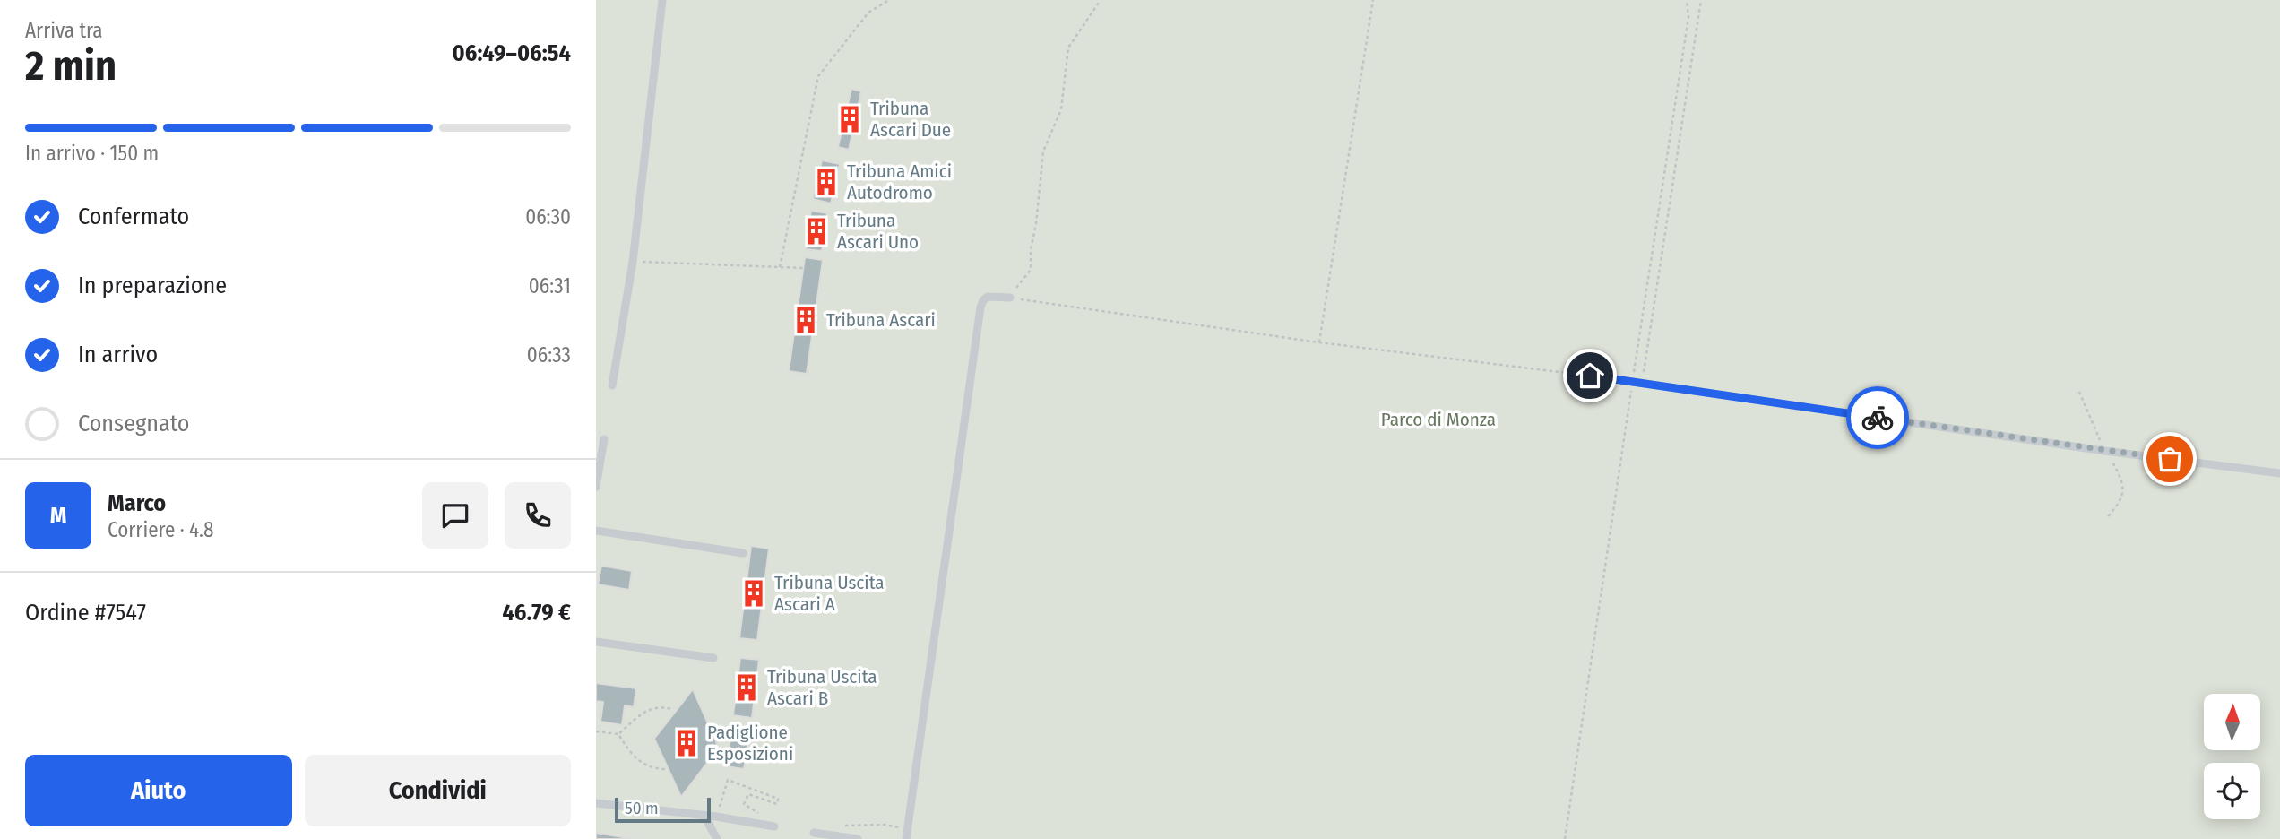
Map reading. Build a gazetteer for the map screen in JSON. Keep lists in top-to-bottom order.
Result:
{
  "parks": ["Parco di Monza"],
  "places": {
    "building": [
      "Tribuna Ascari Due",
      "Tribuna Amici Autodromo",
      "Tribuna Ascari Uno",
      "Tribuna Ascari",
      "Tribuna Uscita Ascari A",
      "Tribuna Uscita Ascari B",
      "Padiglione Esposizioni"
    ]
  },
  "scale_bar": "50 m",
  "north": "top",
  "page": {
    "heading": ["2 min", "Arriva tra", "06:49–06:54"],
    "panel": [
      "Marco",
      "Corriere · 4.8",
      "Ordine #7547",
      "46.79 €"
    ],
    "bar": "In arrivo · 150 m",
    "list": [
      ["Confermato", "06:30"],
      ["In preparazione", "06:31"],
      ["In arrivo", "06:33"],
      "Consegnato"
    ],
    "round": "M",
    "buttons": ["Aiuto", "Condividi"],
    "scale": "50 m"
  }
}
